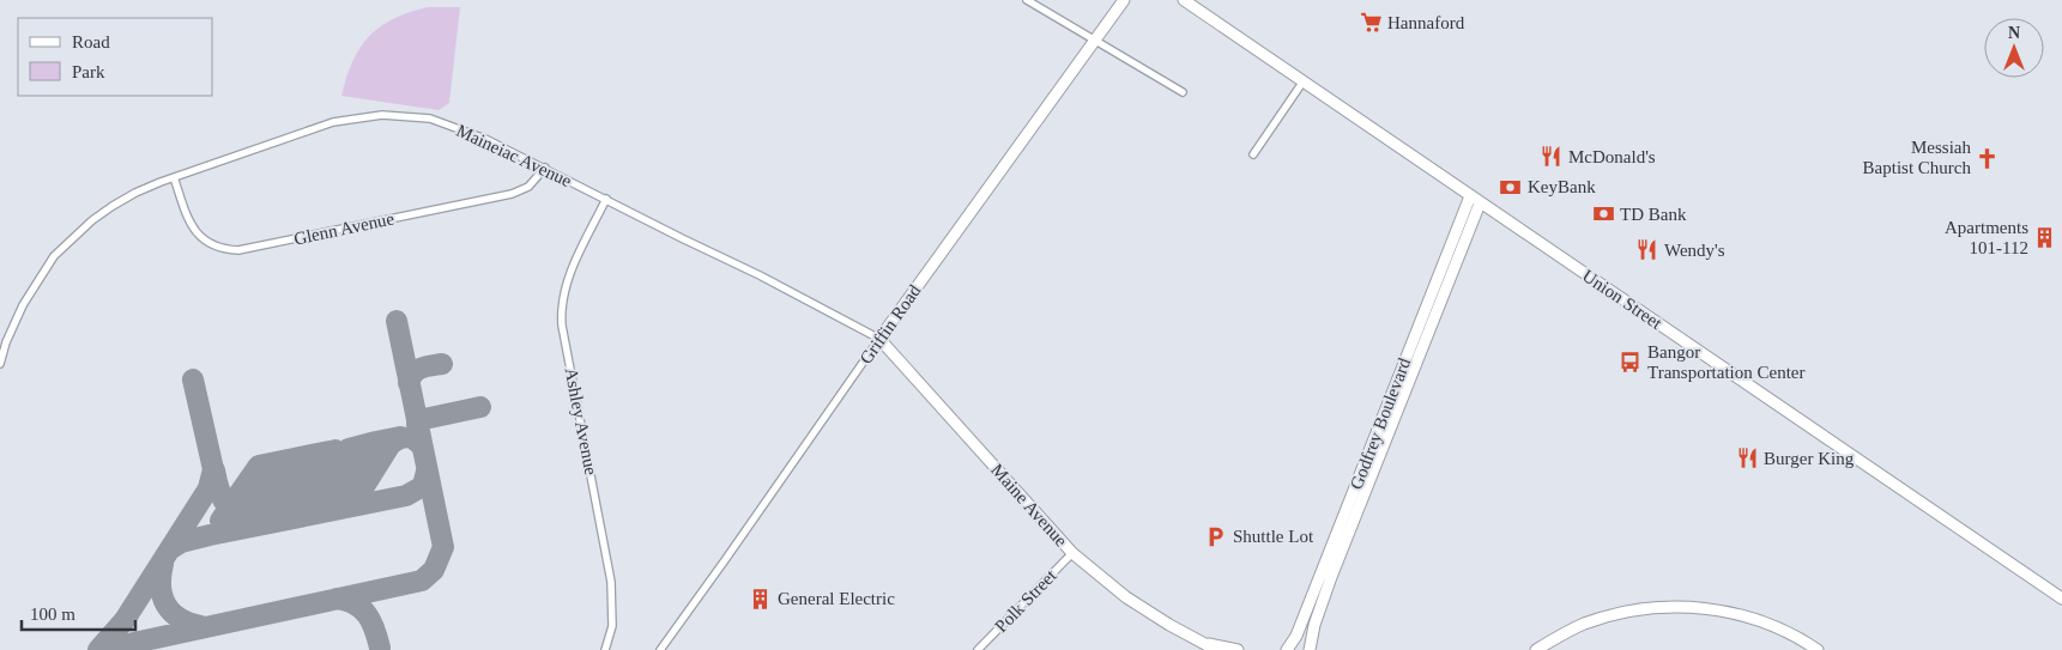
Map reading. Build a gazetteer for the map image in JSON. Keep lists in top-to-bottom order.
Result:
{
  "streets": {
    "street": [
      "Maineiac Avenue",
      "Glenn Avenue",
      "Union Street",
      "Griffin Road",
      "Ashley Avenue",
      "Godfrey Boulevard",
      "Maine Avenue",
      "Polk Street"
    ]
  },
  "crossings": [
    ["Maineiac Avenue", "Glenn Avenue"],
    ["Maineiac Avenue", "Griffin Road"],
    ["Maineiac Avenue", "Ashley Avenue"],
    ["Maineiac Avenue", "Maine Avenue"],
    ["Union Street", "Godfrey Boulevard"],
    ["Griffin Road", "Maine Avenue"],
    ["Maine Avenue", "Polk Street"]
  ],
  "places": {
    "supermarket": ["Hannaford"],
    "restaurant": ["McDonald's", "Wendy's", "Burger King"],
    "church": ["Messiah Baptist Church"],
    "bank": ["KeyBank", "TD Bank"],
    "building": ["Apartments 101-112", "General Electric"],
    "bus stop": ["Bangor Transportation Center"],
    "parking": ["Shuttle Lot"]
  },
  "legend": ["Road", "Park"],
  "scale_bar": "100 m",
  "north": "top"
}
